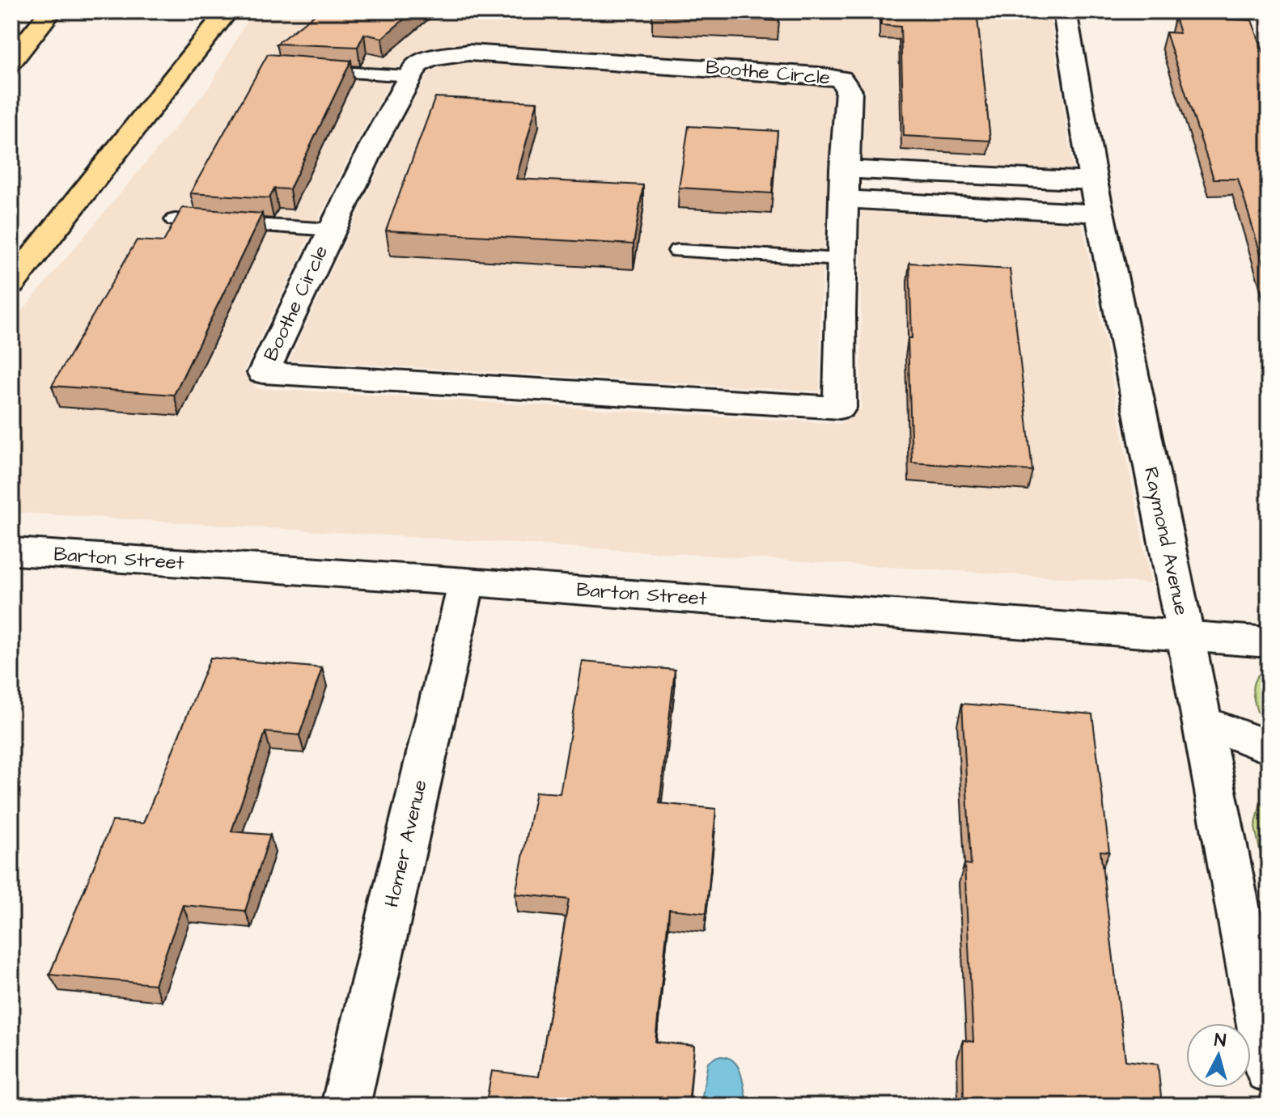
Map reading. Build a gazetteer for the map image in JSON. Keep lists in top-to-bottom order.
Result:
{
  "streets": {
    "street": [
      "Boothe Circle",
      "Raymond Avenue",
      "Barton Street",
      "Homer Avenue"
    ]
  },
  "crossings": [
    ["Raymond Avenue", "Barton Street"],
    ["Barton Street", "Homer Avenue"]
  ],
  "north": "top"
}
